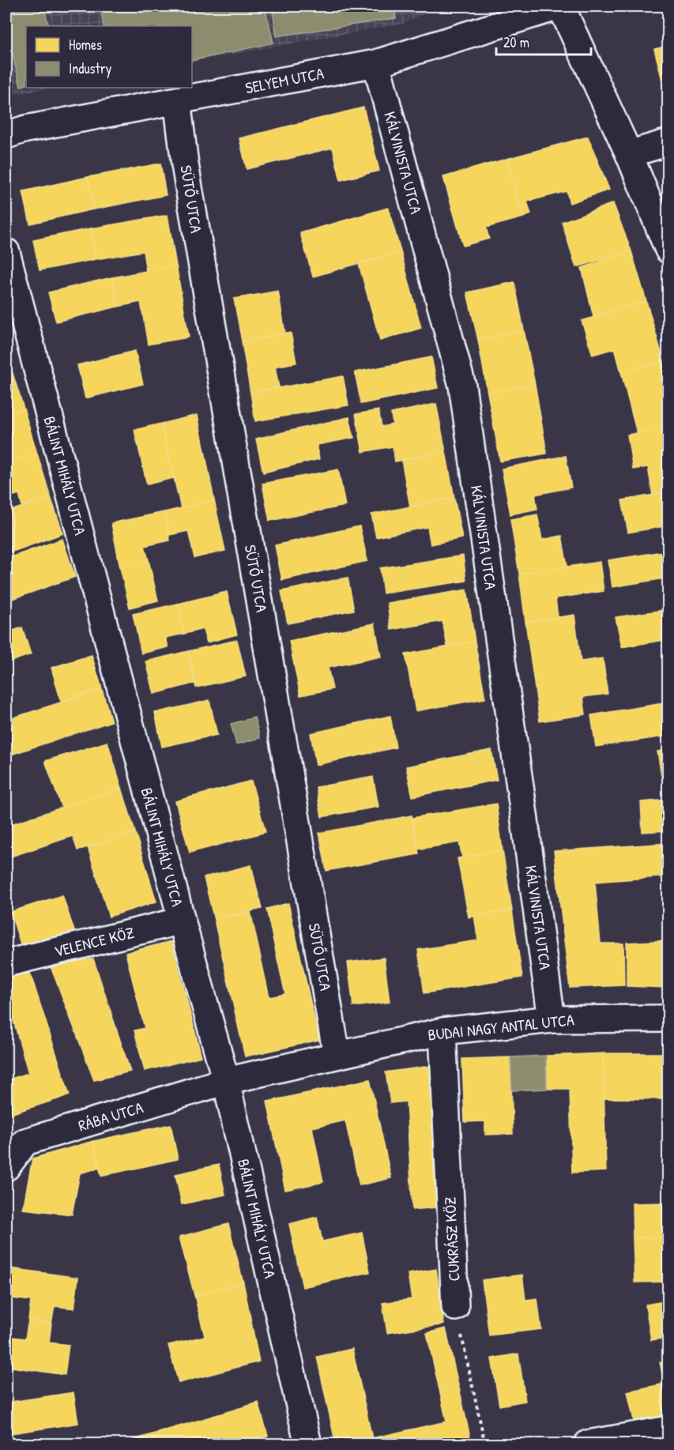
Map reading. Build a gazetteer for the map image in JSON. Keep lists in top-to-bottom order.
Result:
{
  "streets": {
    "street": [
      "SELYEM UTCA",
      "KÁLVINISTA UTCA",
      "SÜTŐ UTCA",
      "BÁLINT MIHÁLY UTCA",
      "VELENCE KÖZ",
      "BUDAI NAGY ANTAL UTCA",
      "RÁBA UTCA",
      "CUKRÁSZ KÖZ"
    ]
  },
  "crossings": [
    ["SELYEM UTCA", "KÁLVINISTA UTCA"],
    ["SELYEM UTCA", "SÜTŐ UTCA"],
    ["KÁLVINISTA UTCA", "BUDAI NAGY ANTAL UTCA"],
    ["SÜTŐ UTCA", "BUDAI NAGY ANTAL UTCA"],
    ["BÁLINT MIHÁLY UTCA", "VELENCE KÖZ"],
    ["BÁLINT MIHÁLY UTCA", "BUDAI NAGY ANTAL UTCA"],
    ["BÁLINT MIHÁLY UTCA", "RÁBA UTCA"],
    ["BUDAI NAGY ANTAL UTCA", "RÁBA UTCA"],
    ["BUDAI NAGY ANTAL UTCA", "CUKRÁSZ KÖZ"]
  ],
  "legend": ["Homes", "Industry"],
  "scale_bar": "20 m"
}
